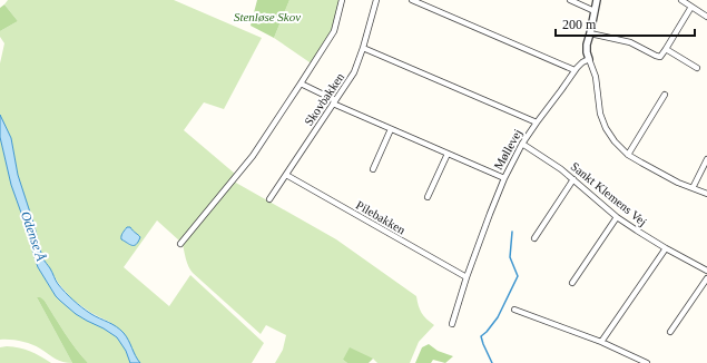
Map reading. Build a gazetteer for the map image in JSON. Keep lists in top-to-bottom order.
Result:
{
  "streets": {
    "street": [
      "Skovbakken",
      "Møllevej",
      "Sankt Klemens Vej",
      "Pilebakken"
    ]
  },
  "crossings": [
    ["Skovbakken", "Pilebakken"],
    ["Møllevej", "Sankt Klemens Vej"],
    ["Møllevej", "Pilebakken"]
  ],
  "water": ["Odense Å"],
  "parks": ["Stenløse Skov"],
  "scale_bar": "200 m"
}
